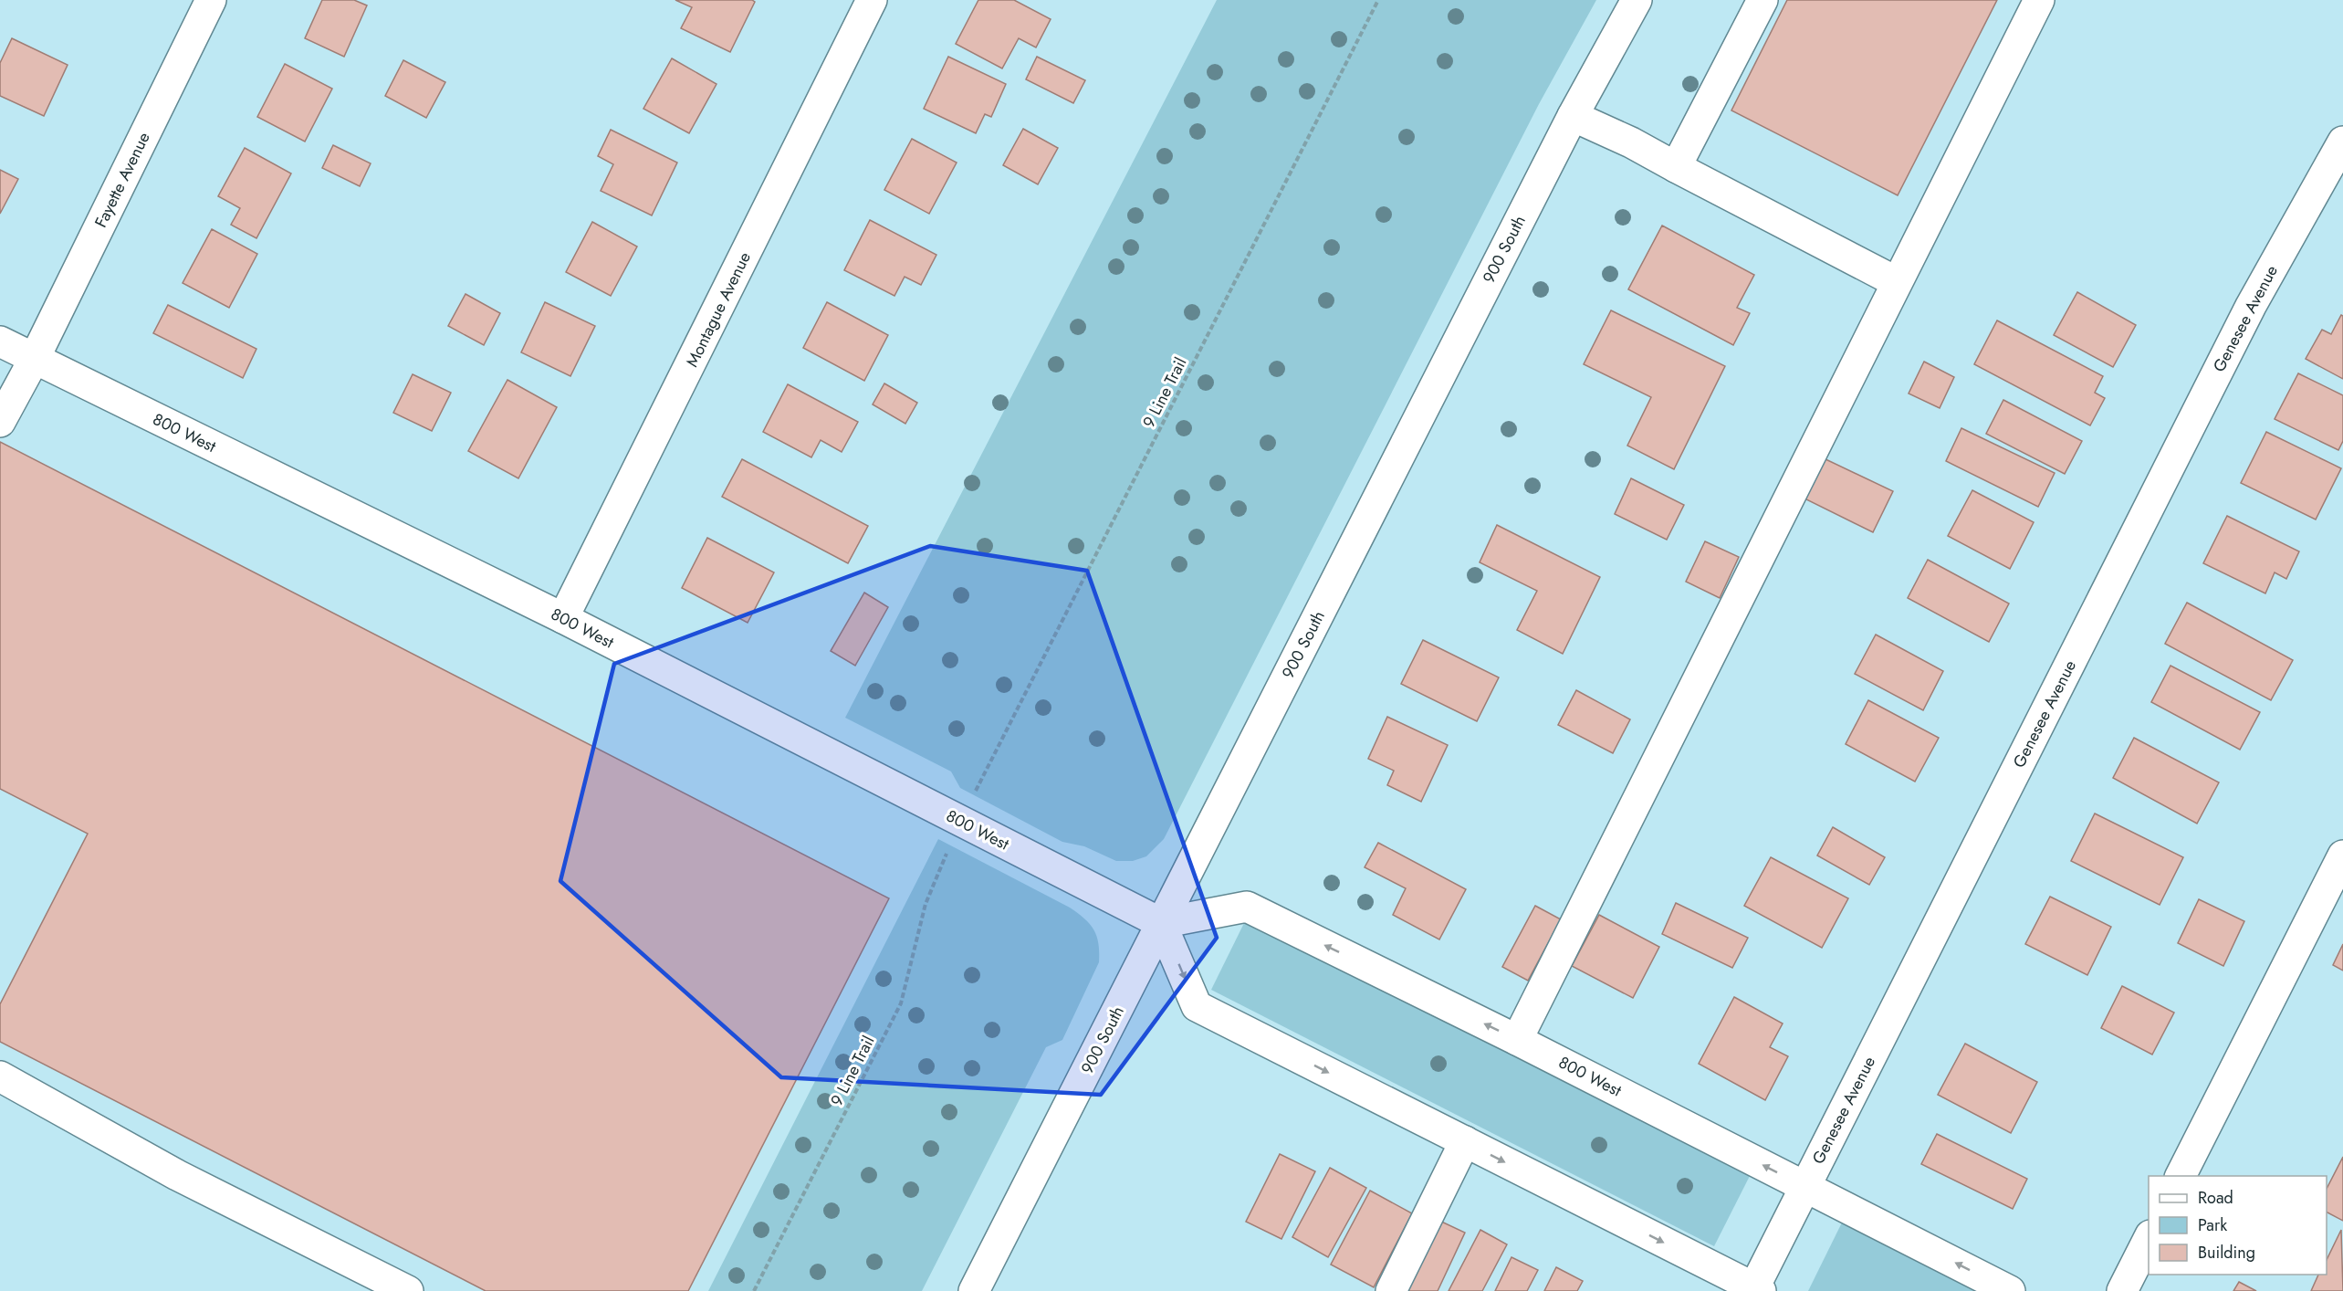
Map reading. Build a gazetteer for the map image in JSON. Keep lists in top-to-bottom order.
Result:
{
  "streets": {
    "street": [
      "Fayette Avenue",
      "900 South",
      "Montague Avenue",
      "Genesee Avenue",
      "800 West"
    ],
    "path": ["9 Line Trail"]
  },
  "crossings": [
    ["Fayette Avenue", "800 West"],
    ["900 South", "800 West"],
    ["Montague Avenue", "800 West"],
    ["Genesee Avenue", "800 West"]
  ],
  "legend": ["Road", "Park", "Building"]
}
